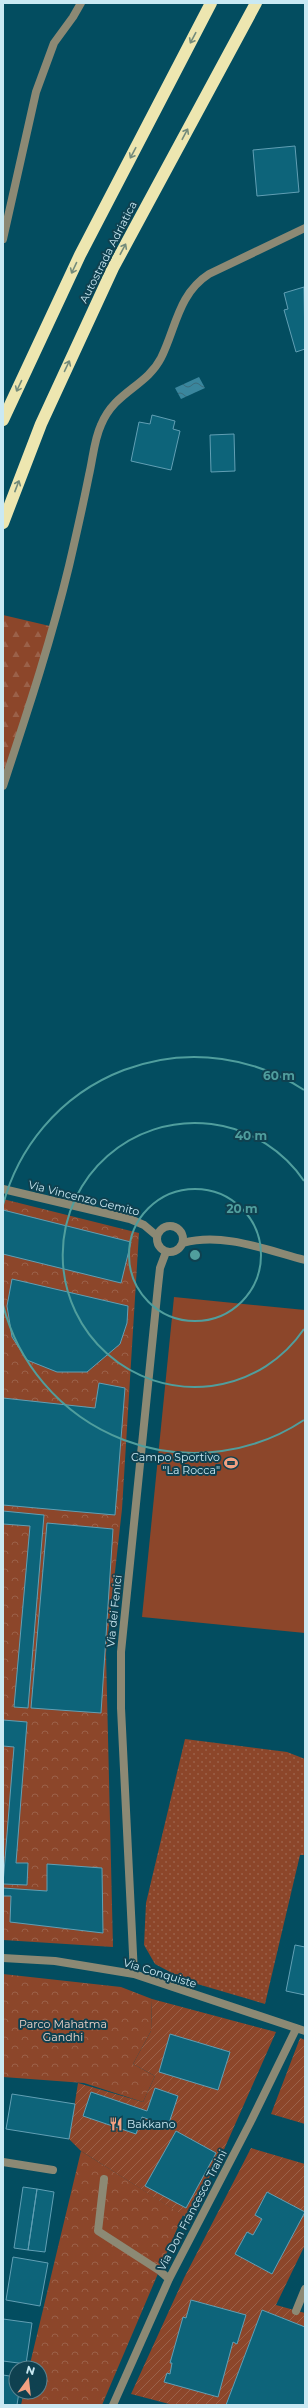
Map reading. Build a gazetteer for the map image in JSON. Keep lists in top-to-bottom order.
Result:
{
  "streets": {
    "highway": ["Autostrada Adriatica"],
    "street": [
      "Via Vincenzo Gemito",
      "Via dei Fenici",
      "Via Conquiste",
      "Via Don Francesco Traini"
    ]
  },
  "crossings": [
    ["Via Vincenzo Gemito", "Via dei Fenici"],
    ["Via dei Fenici", "Via Conquiste"],
    ["Via Conquiste", "Via Don Francesco Traini"]
  ],
  "parks": ["Parco Mahatma Gandhi"],
  "places": {
    "sports": ["Campo Sportivo \"La Rocca\""],
    "restaurant": ["Bakkano"]
  },
  "north": "top",
  "rings": ["60 m", "40 m", "20 m"]
}
